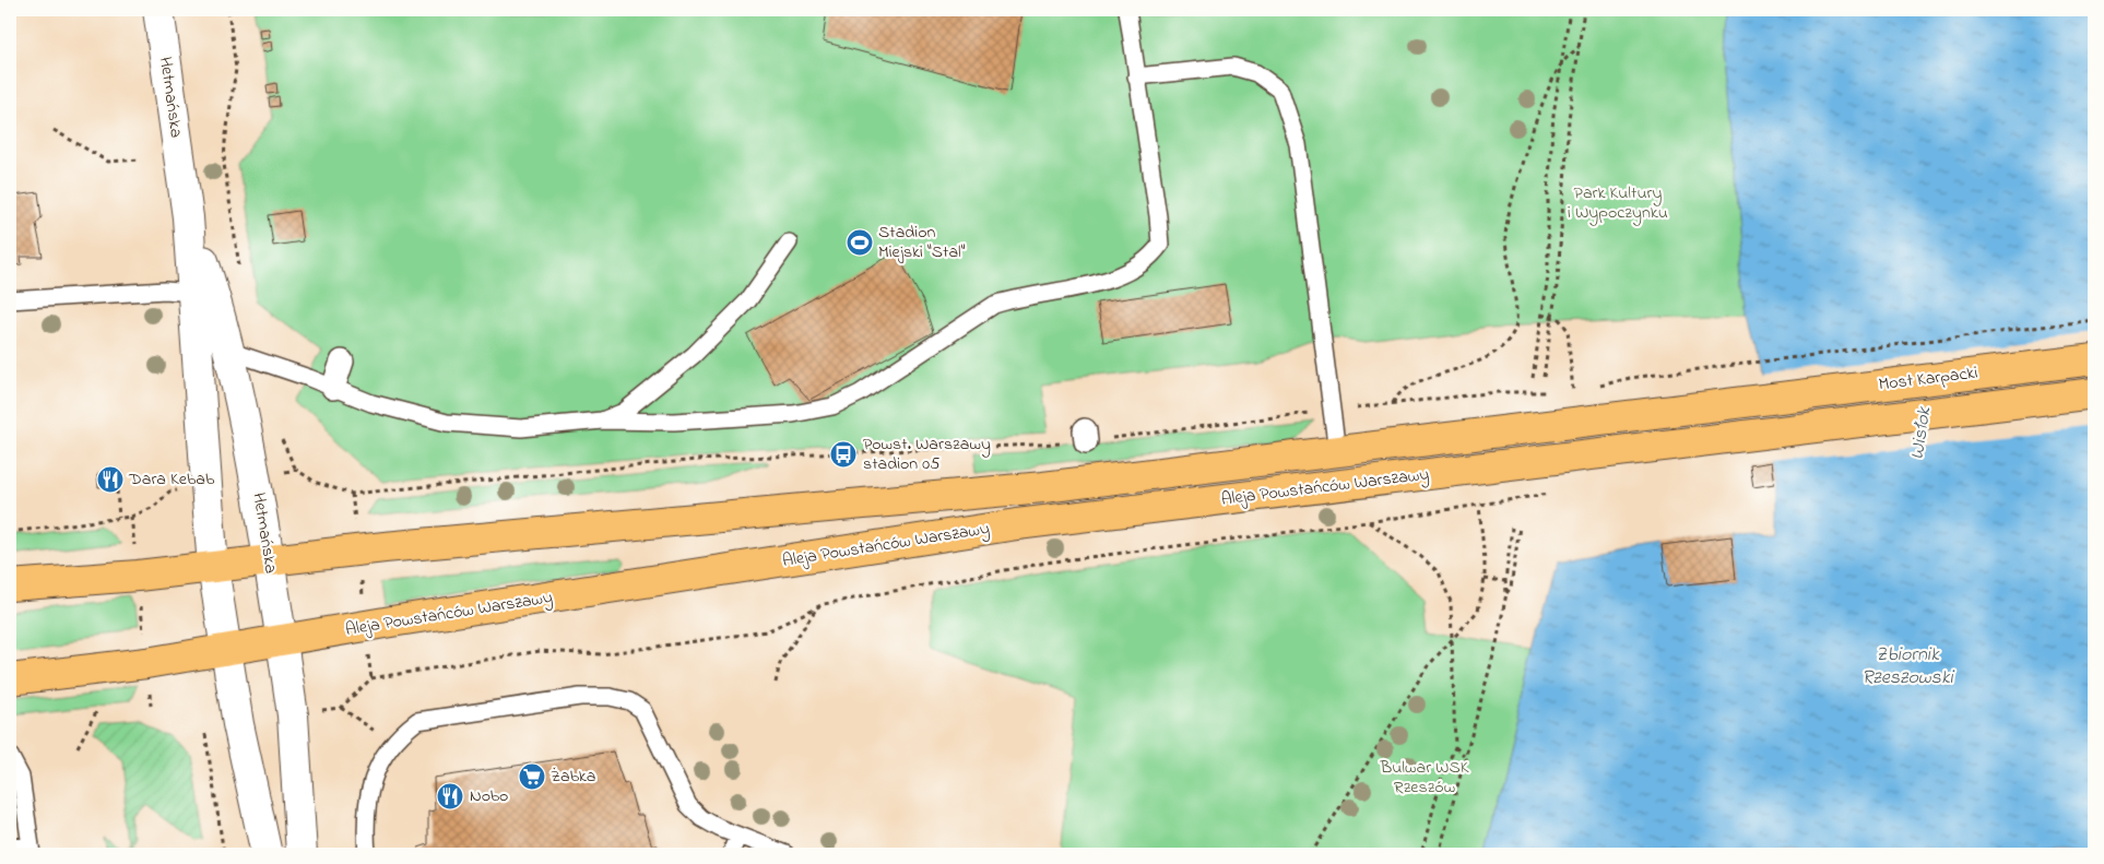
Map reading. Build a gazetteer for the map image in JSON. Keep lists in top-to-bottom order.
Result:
{
  "streets": {
    "main road": ["Most Karpacki", "Aleja Powstańców Warszawy"],
    "street": ["Hetmańska"]
  },
  "crossings": [
    ["Hetmańska", "Aleja Powstańców Warszawy"],
    ["Most Karpacki", "Aleja Powstańców Warszawy"]
  ],
  "water": ["Wisłok", "Zbiornik Rzeszowski"],
  "parks": ["Park Kultury i Wypoczynku", "Bulwar WSK Rzeszów"],
  "places": {
    "sports": ["Stadion Miejski \"Stal\""],
    "bus stop": ["Powst. Warszawy stadion 05"],
    "restaurant": ["Dara Kebab", "Nobo"],
    "supermarket": ["Żabka"]
  }
}
